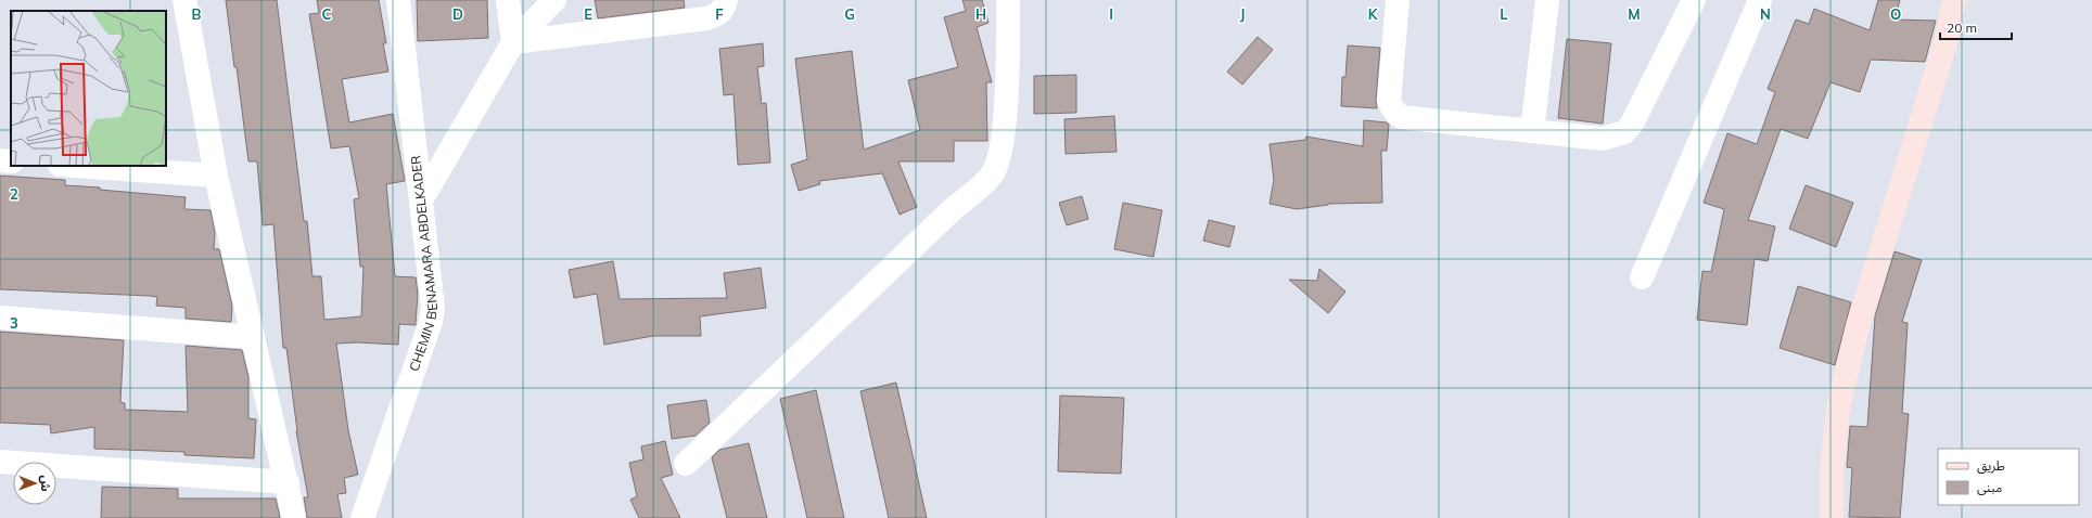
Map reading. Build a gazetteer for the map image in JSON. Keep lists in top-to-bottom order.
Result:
{
  "streets": {
    "street": ["CHEMIN BENAMARA ABDELKADER"]
  },
  "legend": ["طريق", "مبنى"],
  "scale_bar": "20 m",
  "north": "right",
  "grid": {
    "columns": [
      "B",
      "C",
      "D",
      "E",
      "F",
      "G",
      "H",
      "I",
      "J",
      "K",
      "L",
      "M",
      "N",
      "O"
    ],
    "rows": ["2", "3"]
  }
}
